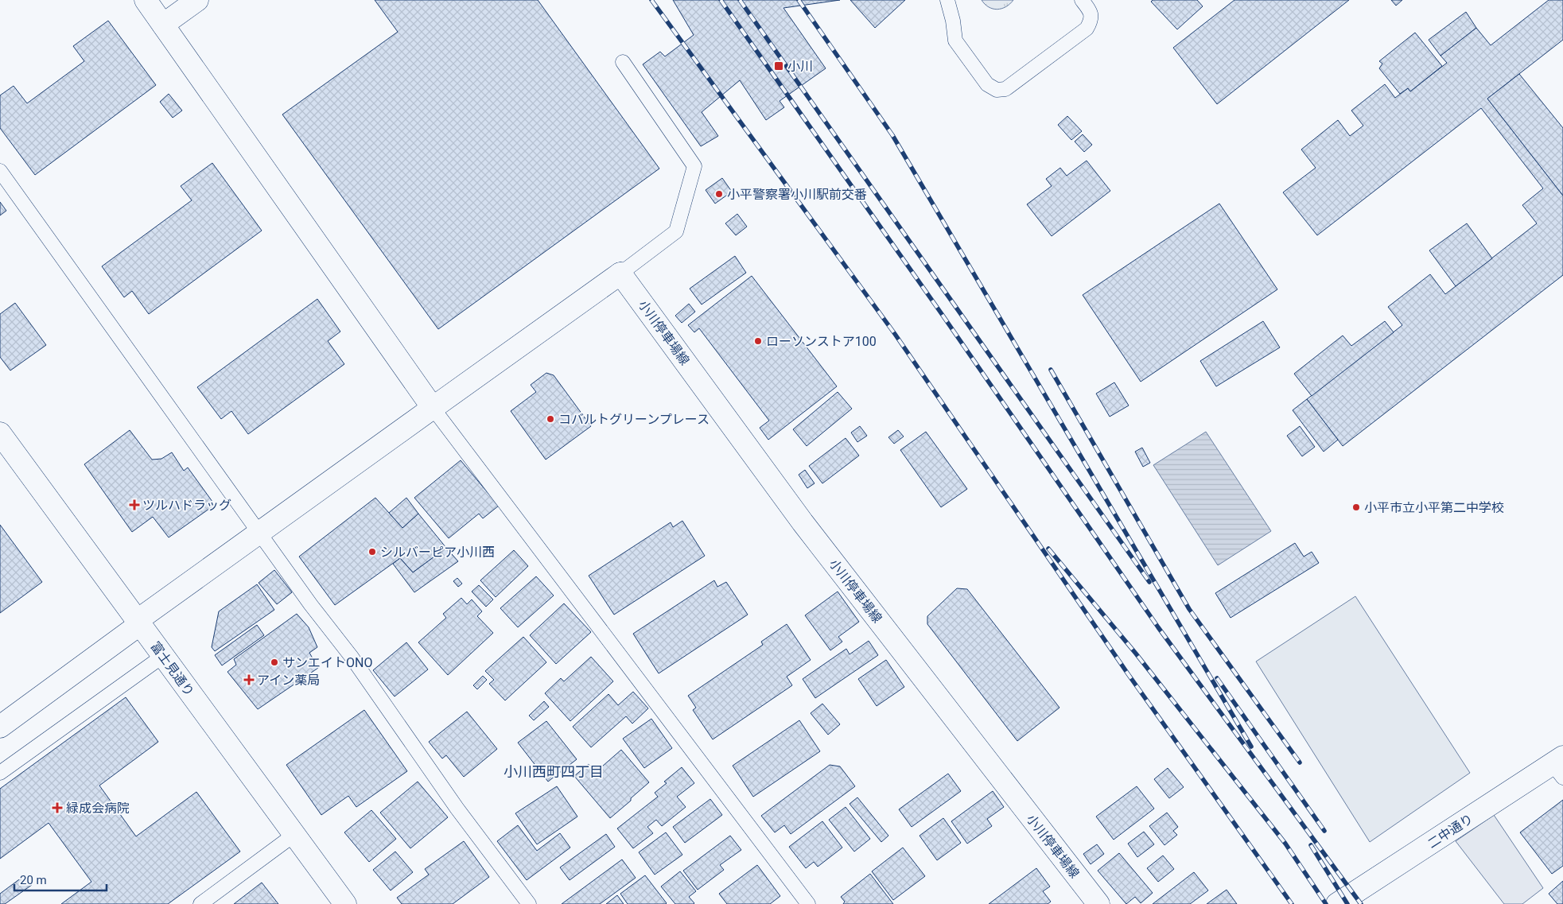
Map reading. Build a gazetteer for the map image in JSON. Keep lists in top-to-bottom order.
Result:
{
  "streets": {
    "street": ["小川停車場線", "富士見通り", "二中通り"]
  },
  "districts": ["小川西町四丁目"],
  "places": {
    "transit": ["小川"],
    "other": [
      "小平警察署小川駅前交番",
      "ローソンストア100",
      "コバルトグリーンプレース",
      "小平市立小平第二中学校",
      "シルバーピア小川西",
      "サンエイトONO"
    ],
    "health": ["ツルハドラッグ", "アイン薬局", "緑成会病院"]
  },
  "scale_bar": "20 m"
}
